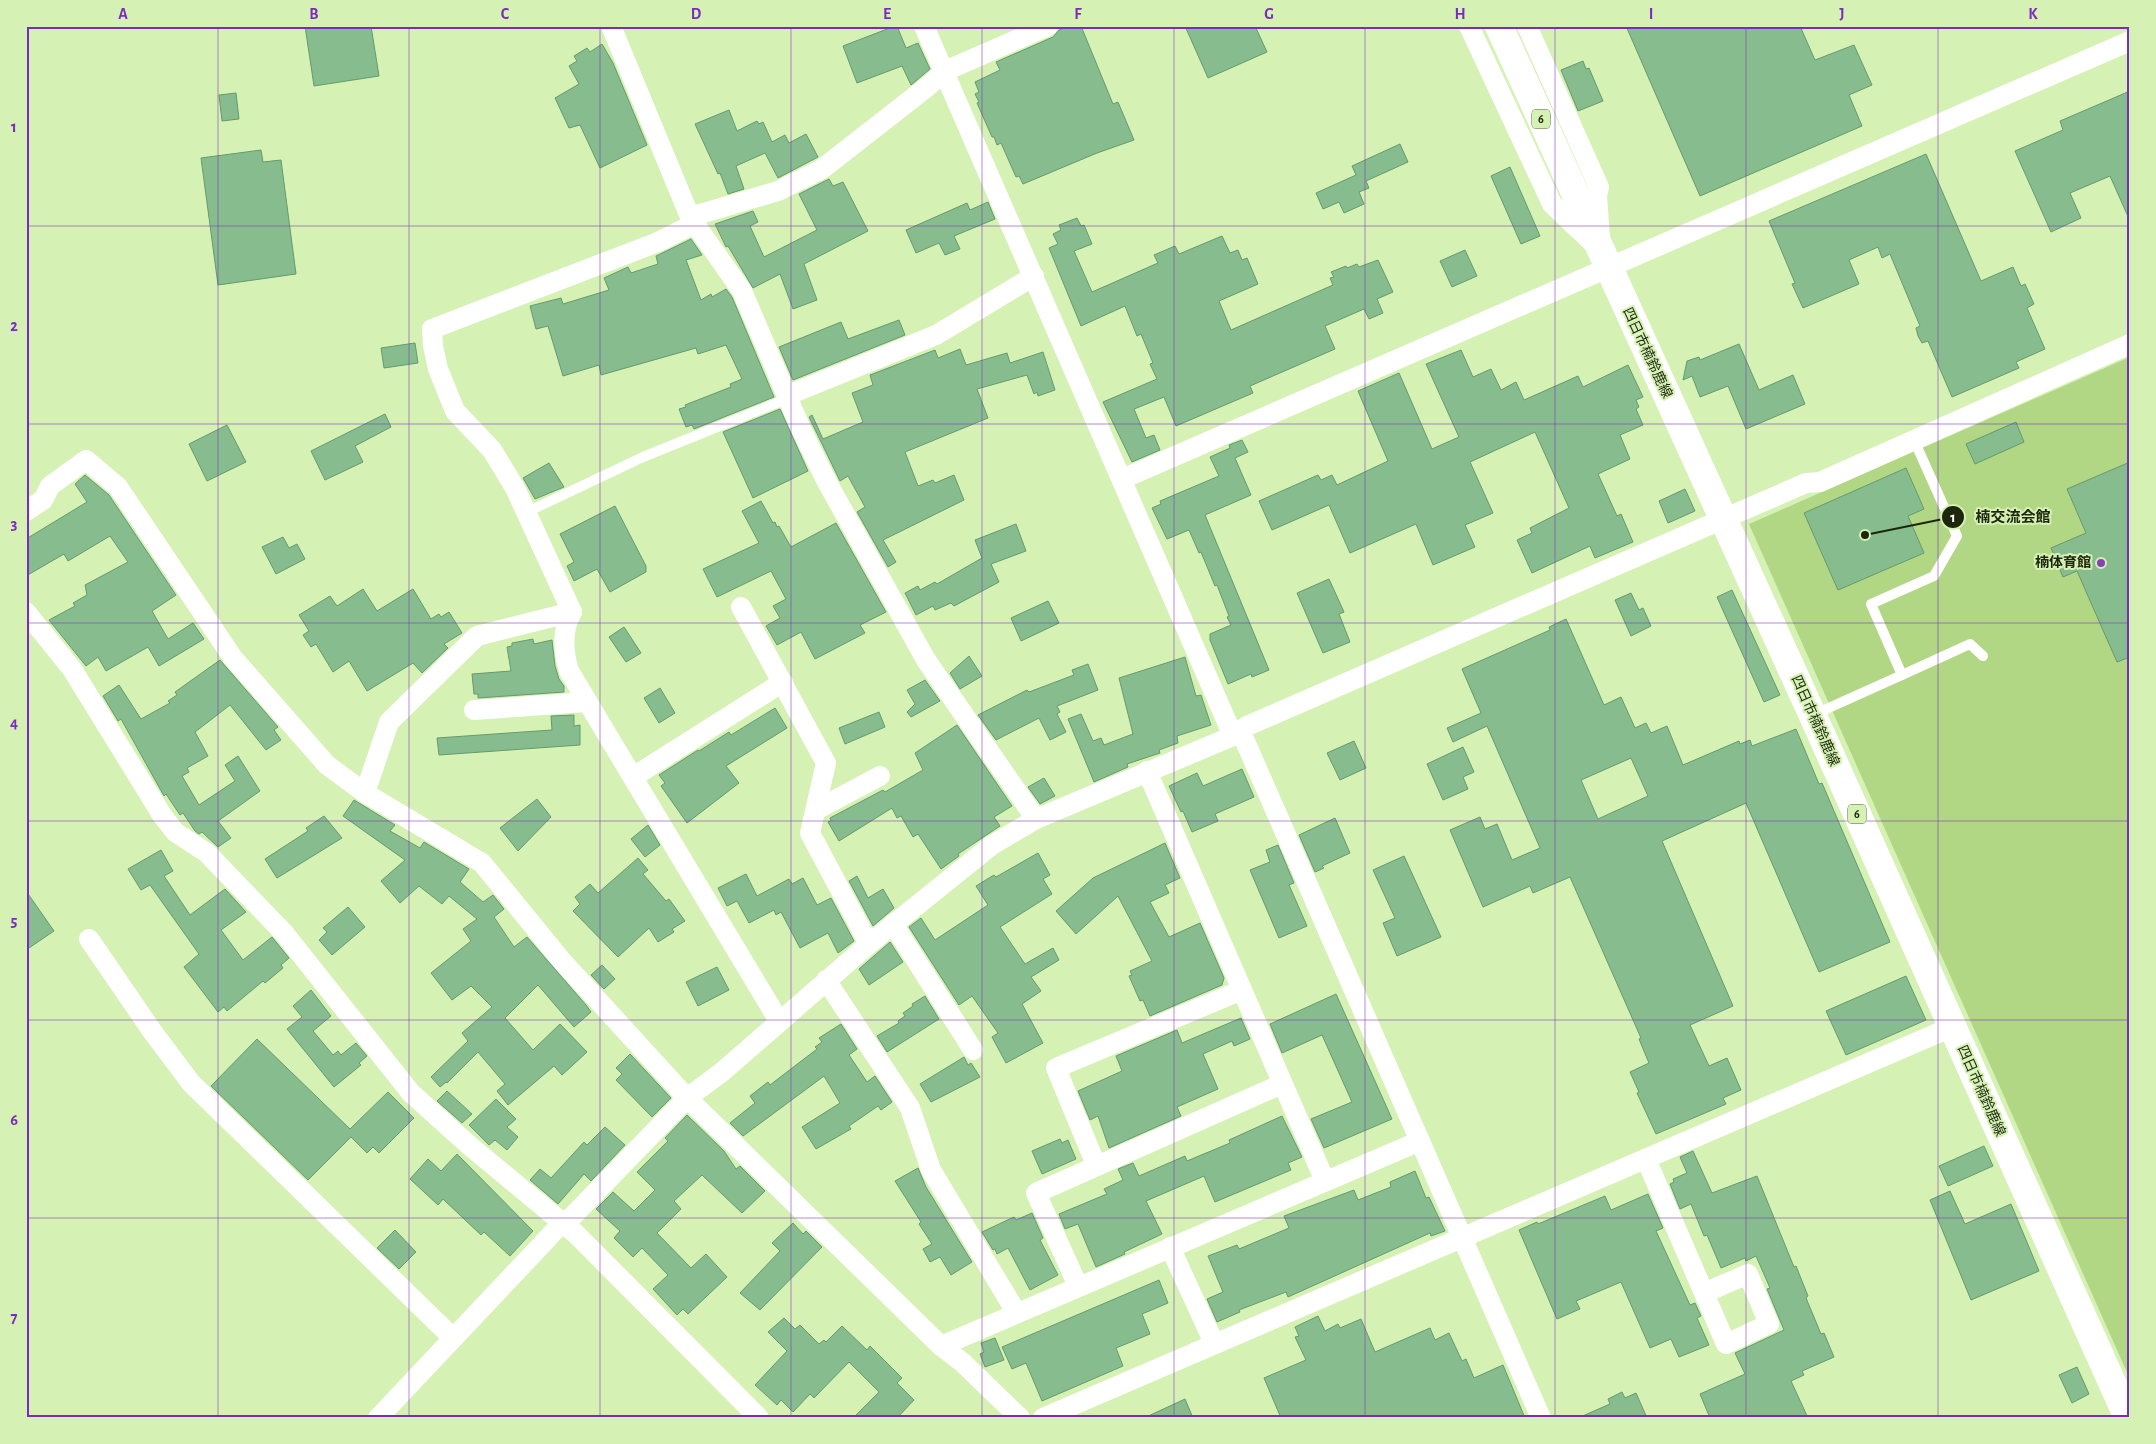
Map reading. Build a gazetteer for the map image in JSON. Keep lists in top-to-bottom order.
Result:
{
  "streets": {
    "main road": ["6", "四日市楠鈴鹿線"]
  },
  "places": ["楠交流会館", "楠体育館"],
  "grid": {
    "columns": [
      "A",
      "B",
      "C",
      "D",
      "E",
      "F",
      "G",
      "H",
      "I",
      "J",
      "K"
    ],
    "rows": [
      "1",
      "2",
      "3",
      "4",
      "5",
      "6",
      "7"
    ]
  }
}
